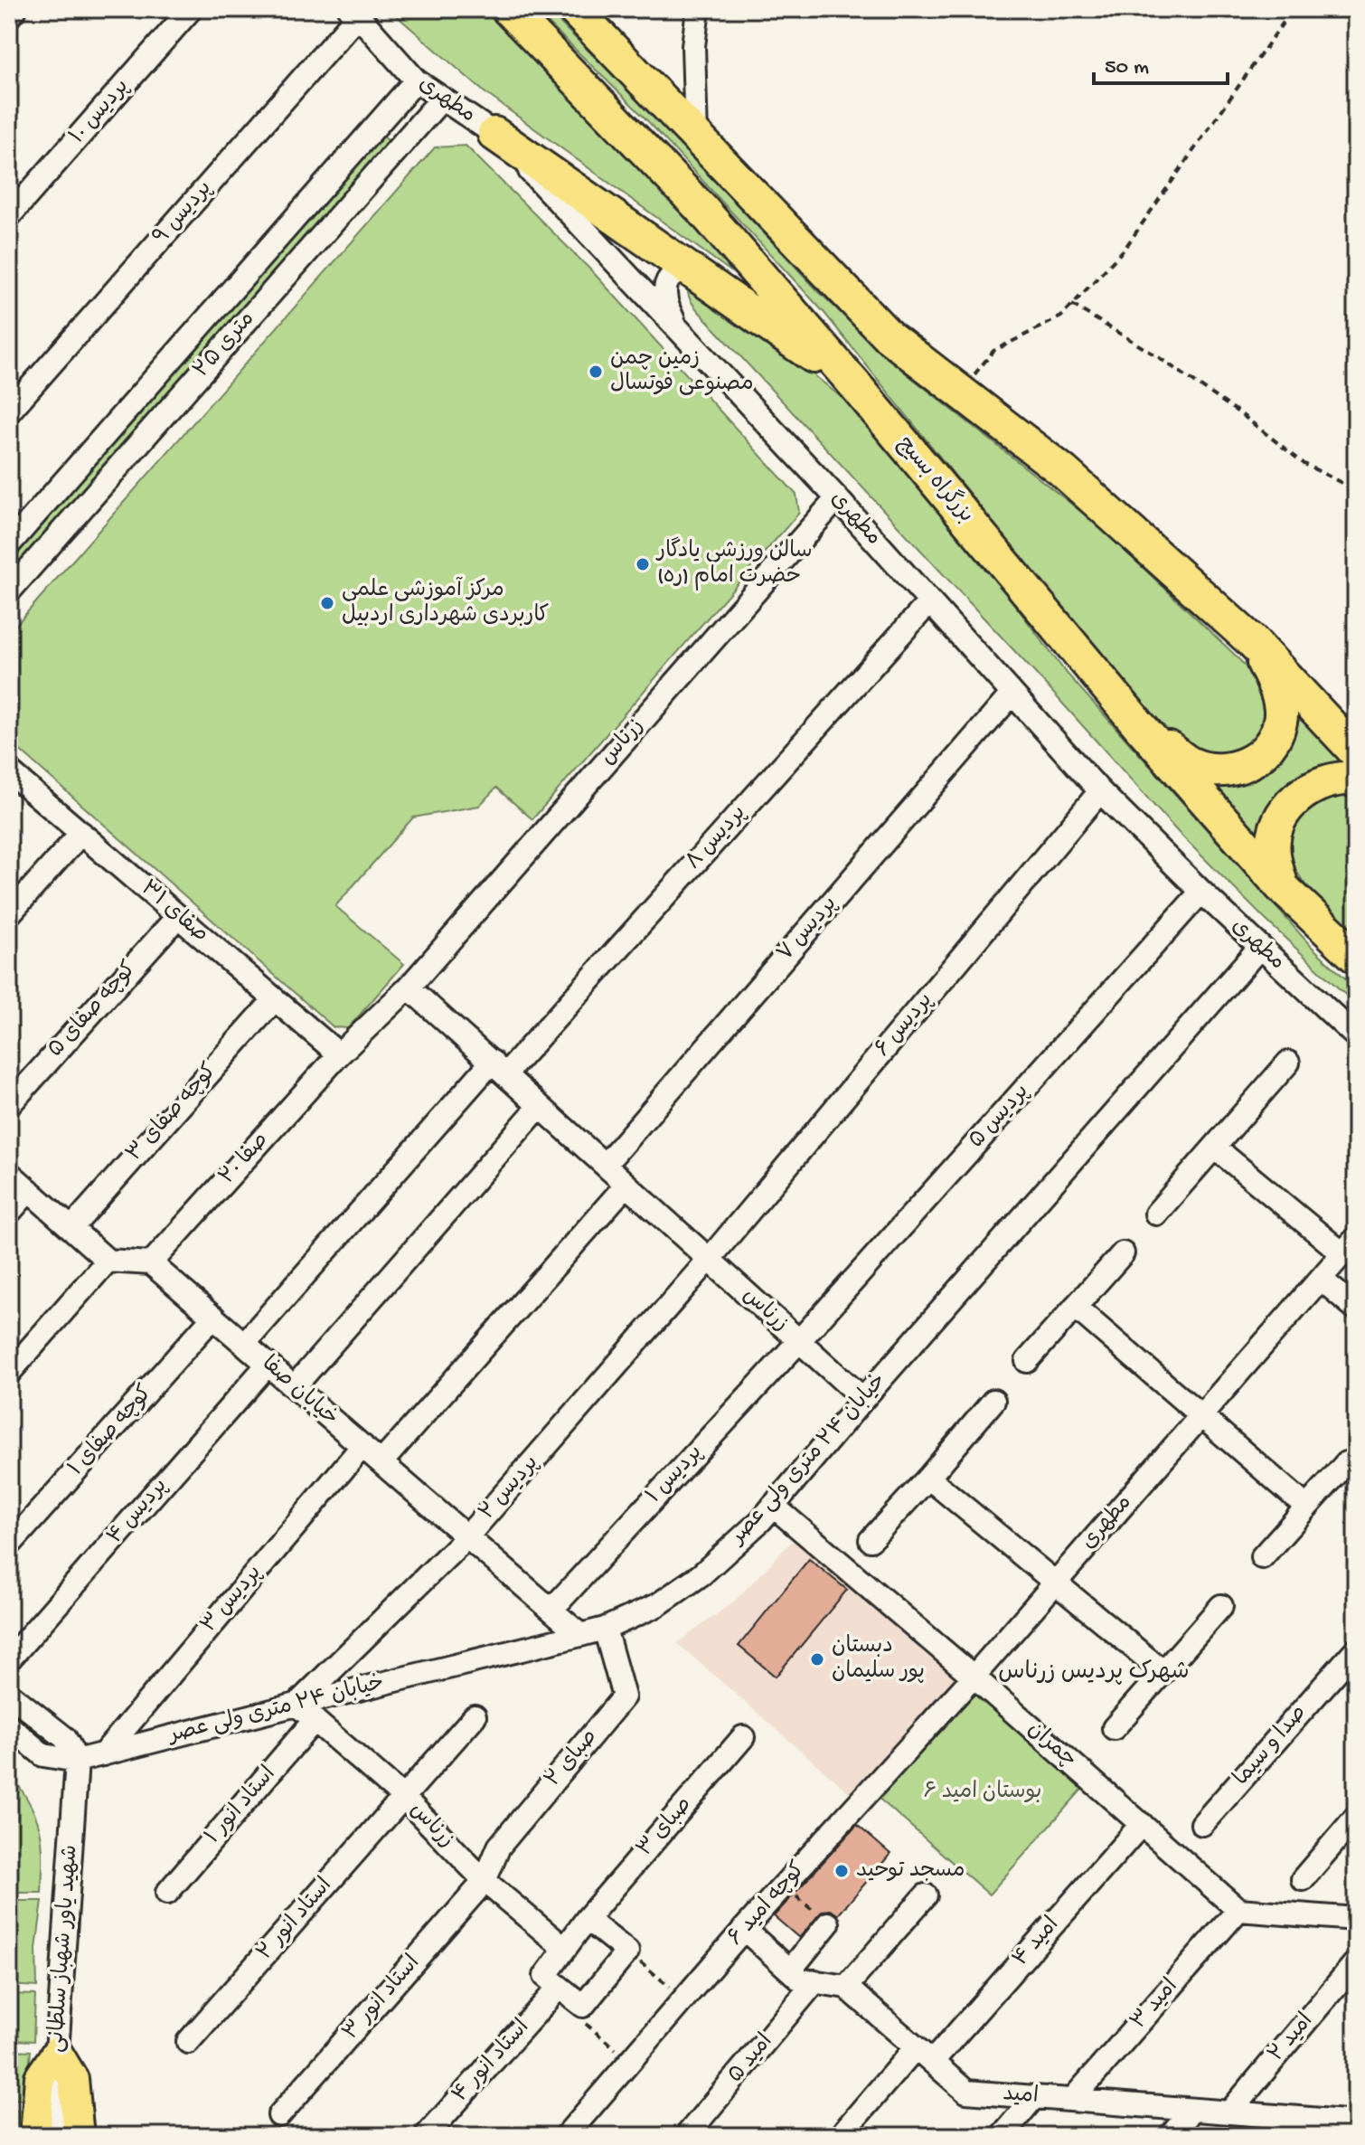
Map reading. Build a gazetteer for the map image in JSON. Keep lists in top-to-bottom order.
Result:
{
  "streets": {
    "highway": ["بزرگراه بسیج"],
    "street": [
      "مطهری",
      "پردیس ۱۰",
      "پردیس ۹",
      "۲۵ متری",
      "زرناس",
      "پردیس ۸",
      "صفای ۳۱",
      "پردیس ۷",
      "کوچه صفای ۵",
      "پردیس ۶",
      "کوچه صفای ۳",
      "پردیس ۵",
      "صفا ۲۰",
      "خیابان صفا",
      "کوچه صفای ۱",
      "خیابان ۲۴ متری ولی عصر",
      "پردیس ۱",
      "پردیس ۲",
      "پردیس ۴",
      "پردیس ۳",
      "چمران",
      "صدا و سیما",
      "صبای ۲",
      "استاد انور ۱",
      "صبای ۳",
      "کوچه امید ۶",
      "استاد انور ۲",
      "امید ۴",
      "شهید یاور شهباز سلطانی",
      "استاد انور ۳",
      "امید ۳",
      "امید ۲",
      "امید ۵",
      "استاد انور ۴",
      "امید"
    ]
  },
  "crossings": [
    ["مطهری", "پردیس ۹"],
    ["مطهری", "۲۵ متری"],
    ["مطهری", "زرناس"],
    ["مطهری", "پردیس ۸"],
    ["مطهری", "پردیس ۷"],
    ["مطهری", "پردیس ۶"],
    ["مطهری", "پردیس ۵"],
    ["مطهری", "خیابان ۲۴ متری ولی عصر"],
    ["مطهری", "چمران"],
    ["مطهری", "کوچه امید ۶"],
    ["زرناس", "پردیس ۸"],
    ["زرناس", "صفای ۳۱"],
    ["زرناس", "پردیس ۷"],
    ["زرناس", "پردیس ۶"],
    ["زرناس", "پردیس ۵"],
    ["زرناس", "صفا ۲۰"],
    ["زرناس", "خیابان ۲۴ متری ولی عصر"],
    ["زرناس", "پردیس ۱"],
    ["زرناس", "پردیس ۲"],
    ["زرناس", "صبای ۲"],
    ["زرناس", "استاد انور ۱"],
    ["زرناس", "استاد انور ۲"],
    ["زرناس", "استاد انور ۳"],
    ["پردیس ۸", "خیابان صفا"],
    ["صفای ۳۱", "کوچه صفای ۵"],
    ["صفای ۳۱", "کوچه صفای ۳"],
    ["صفای ۳۱", "صفا ۲۰"],
    ["پردیس ۶", "پردیس ۲"],
    ["پردیس ۵", "پردیس ۱"],
    ["صفا ۲۰", "خیابان صفا"],
    ["خیابان صفا", "کوچه صفای ۱"],
    ["خیابان صفا", "خیابان ۲۴ متری ولی عصر"],
    ["خیابان صفا", "پردیس ۱"],
    ["خیابان صفا", "پردیس ۲"],
    ["خیابان صفا", "پردیس ۴"],
    ["خیابان صفا", "پردیس ۳"],
    ["خیابان ۲۴ متری ولی عصر", "پردیس ۲"],
    ["خیابان ۲۴ متری ولی عصر", "پردیس ۳"],
    ["خیابان ۲۴ متری ولی عصر", "چمران"],
    ["خیابان ۲۴ متری ولی عصر", "صبای ۲"],
    ["خیابان ۲۴ متری ولی عصر", "شهید یاور شهباز سلطانی"],
    ["چمران", "کوچه امید ۶"],
    ["چمران", "امید ۴"],
    ["چمران", "امید ۳"],
    ["صبای ۲", "استاد انور ۳"],
    ["امید ۴", "امید"],
    ["امید ۳", "امید"],
    ["امید ۲", "امید"]
  ],
  "districts": ["شهرک پردیس زرناس"],
  "parks": ["بوستان امید ۶"],
  "places": [
    "زمین چمن مصنوعی فوتسال",
    "سالن ورزشی یادگار حضرت امام (ره)",
    "مرکز آموزشی علمی کاربردی شهرداری اردبیل",
    "دبستان پور سلیمان",
    "مسجد توحید"
  ],
  "scale_bar": "50 m"
}
